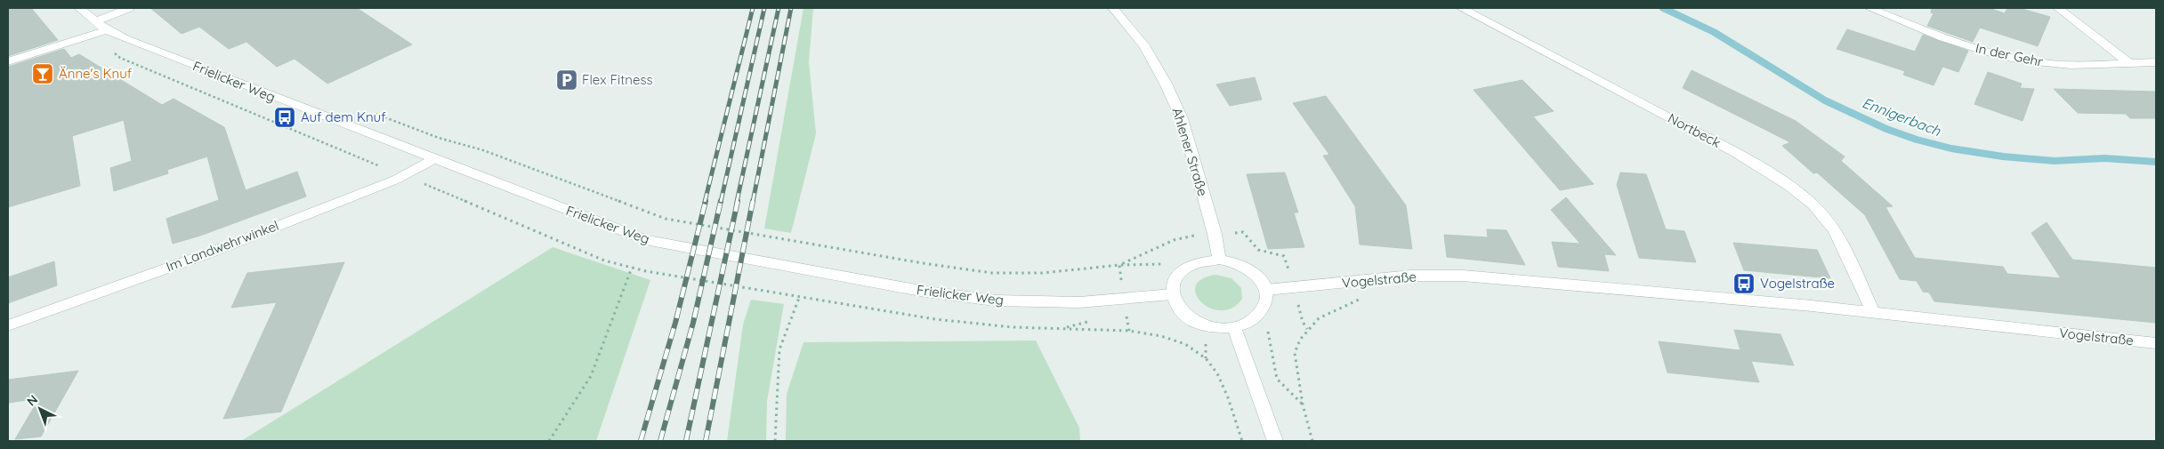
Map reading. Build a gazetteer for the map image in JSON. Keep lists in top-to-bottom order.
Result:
{
  "streets": {
    "street": [
      "In der Gehr",
      "Frielicker Weg",
      "Nortbeck",
      "Ahlener Straße",
      "Im Landwehrwinkel",
      "Vogelstraße"
    ]
  },
  "crossings": [
    ["Frielicker Weg", "Ahlener Straße"],
    ["Frielicker Weg", "Im Landwehrwinkel"],
    ["Frielicker Weg", "Vogelstraße"],
    ["Nortbeck", "Vogelstraße"],
    ["Ahlener Straße", "Vogelstraße"]
  ],
  "water": ["Ennigerbach"],
  "places": {
    "bar": ["Änne's Knuf"],
    "parking": ["Flex Fitness"],
    "bus stop": ["Auf dem Knuf", "Vogelstraße"]
  },
  "north": "top left"
}
